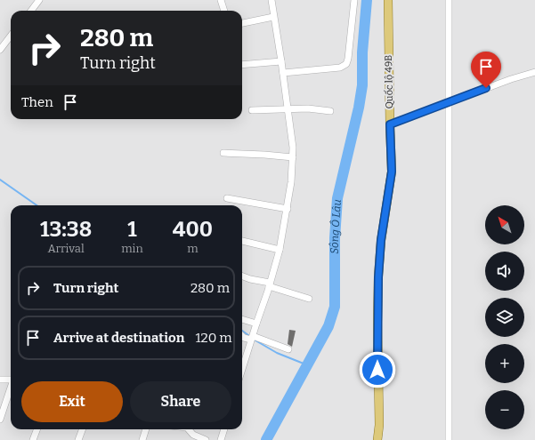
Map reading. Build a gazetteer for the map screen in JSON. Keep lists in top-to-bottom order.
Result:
{
  "streets": {
    "main road": ["Quốc lộ 49B"]
  },
  "water": ["Sông Ô Lâu"],
  "north": "top left",
  "page": {
    "turn": ["280 m", "Turn right"],
    "then": "Then",
    "map_buttons": ["+", "−"],
    "eta": [
      "13:38",
      "Arrival",
      "1",
      "min",
      "400",
      "m"
    ],
    "list": [
      {
        "name": "Turn right",
        "value": "280 m"
      },
      {
        "name": "Arrive at destination",
        "value": "120 m"
      }
    ],
    "buttons": ["Exit", "Share"]
  }
}
